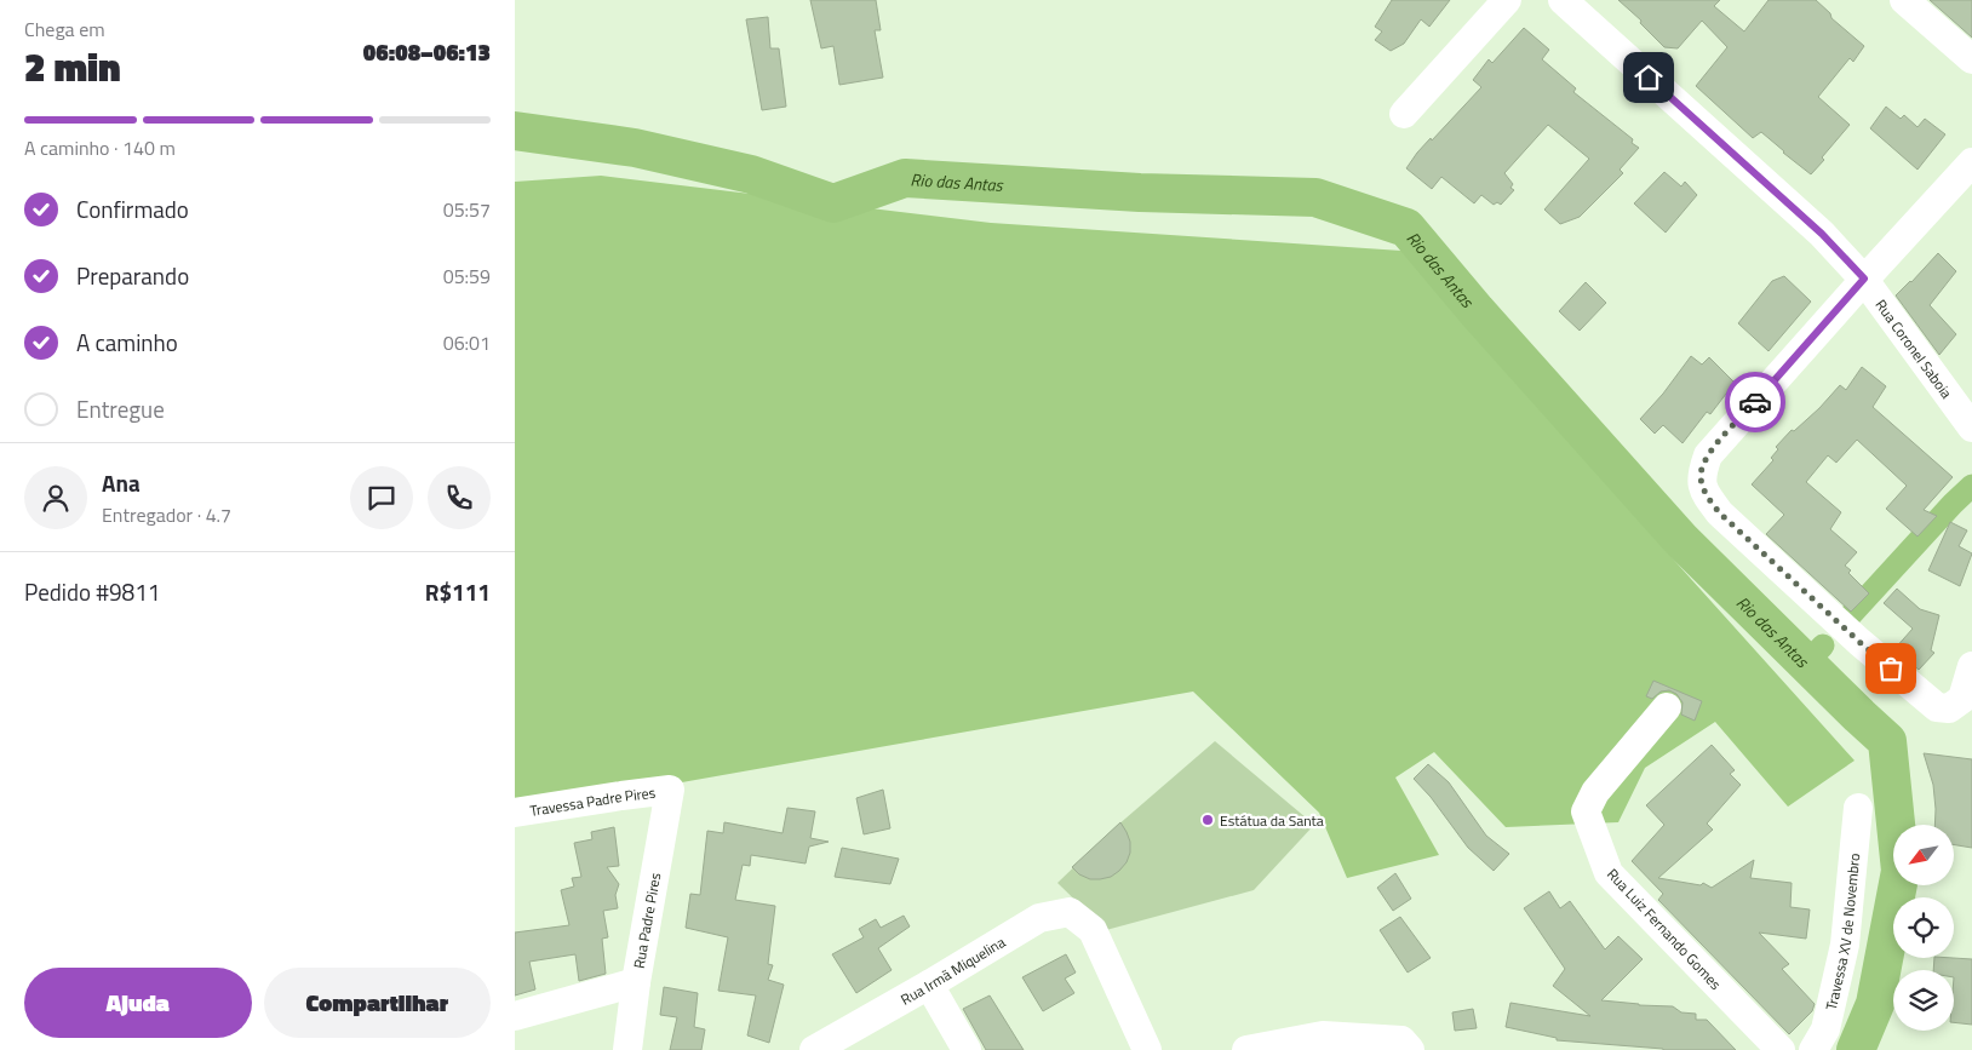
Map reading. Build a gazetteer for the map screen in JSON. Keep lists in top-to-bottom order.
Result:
{
  "streets": {
    "street": [
      "Rua Coronel Saboia",
      "Travessa Padre Pires",
      "Rua Padre Pires",
      "Rua Luiz Fernando Gomes",
      "Travessa XV de Novembro",
      "Rua Irmã Miquelina"
    ]
  },
  "crossings": [
    ["Travessa Padre Pires", "Rua Padre Pires"]
  ],
  "water": ["Rio das Antas"],
  "places": ["Estátua da Santa"],
  "north": "bottom left",
  "page": {
    "heading": ["2 min", "Chega em", "06:08–06:13"],
    "panel": [
      "Ana",
      "Entregador · 4.7",
      "Pedido #9811",
      "R$111"
    ],
    "bar": "A caminho · 140 m",
    "list": [
      ["Confirmado", "05:57"],
      ["Preparando", "05:59"],
      ["A caminho", "06:01"],
      "Entregue"
    ],
    "buttons": ["Ajuda", "Compartilhar"]
  }
}
